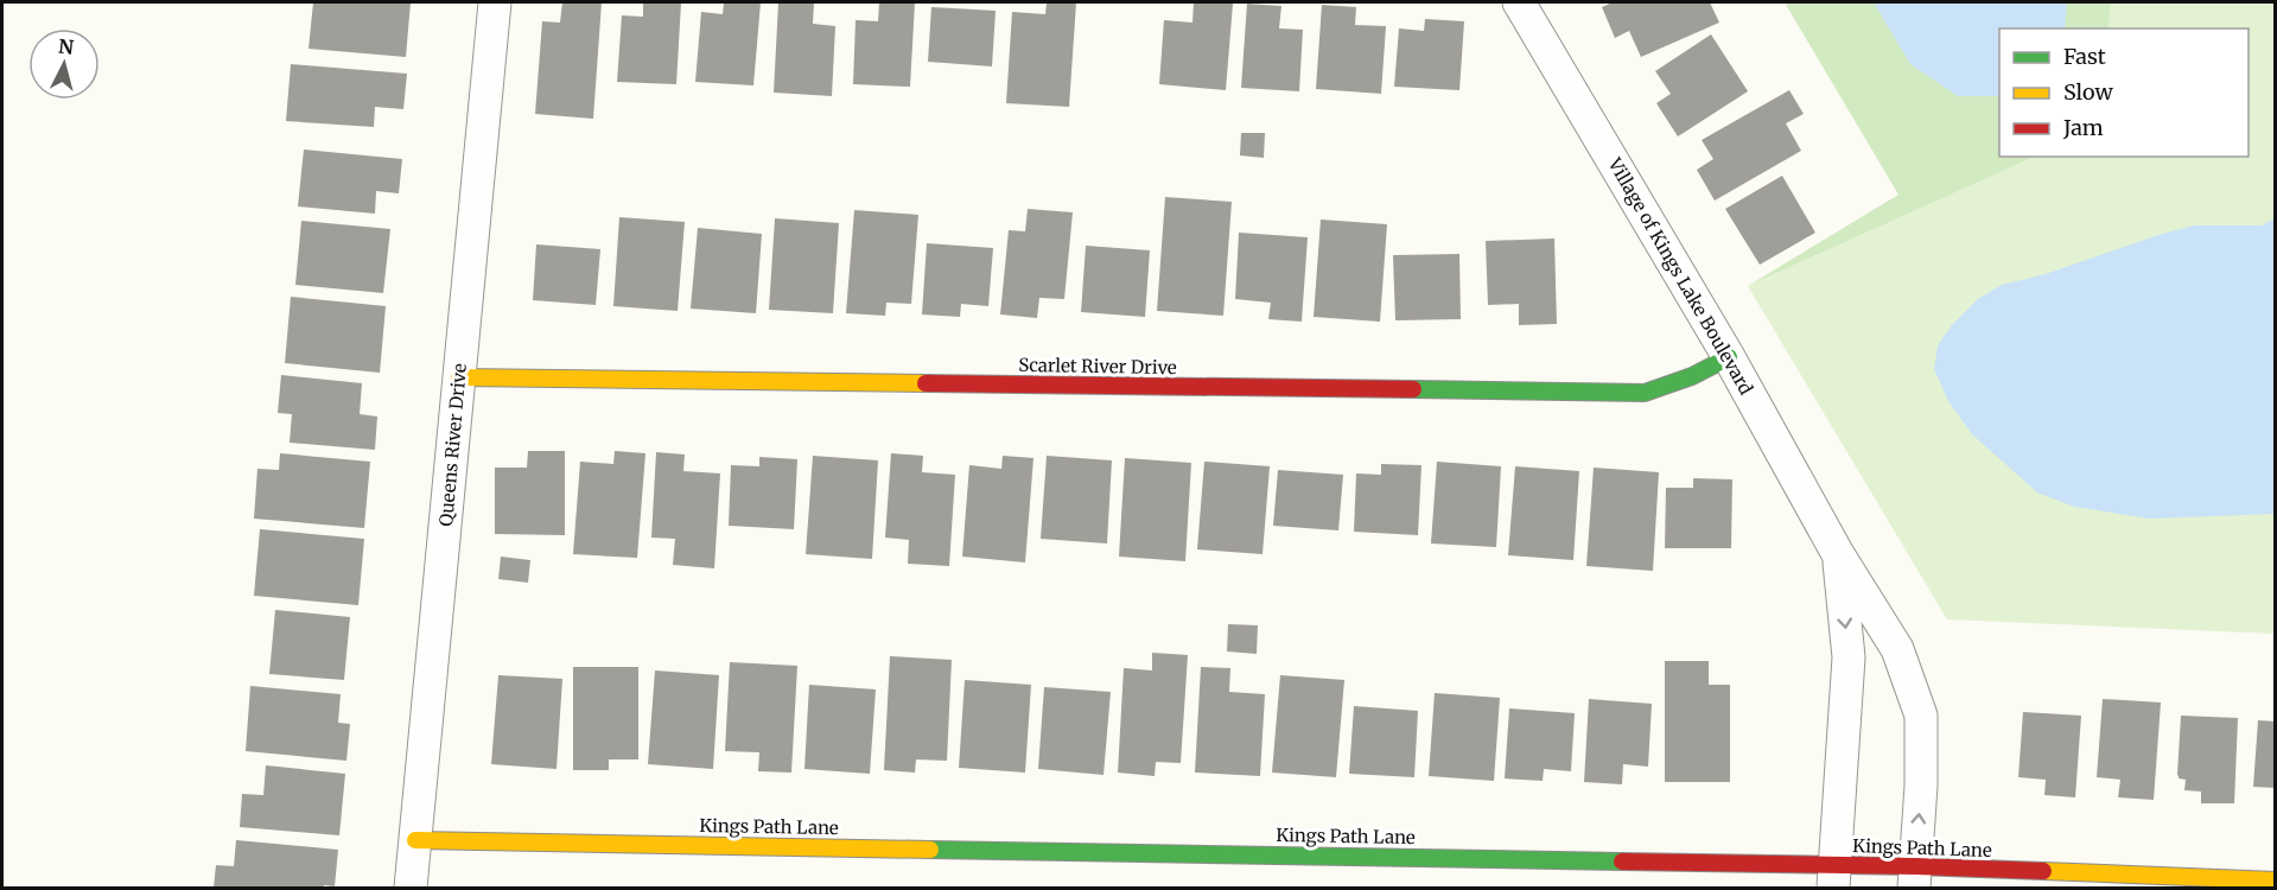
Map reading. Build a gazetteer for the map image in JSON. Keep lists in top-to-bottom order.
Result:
{
  "streets": {
    "street": [
      "Village of Kings Lake Boulevard",
      "Scarlet River Drive",
      "Queens River Drive",
      "Kings Path Lane"
    ]
  },
  "crossings": [
    ["Village of Kings Lake Boulevard", "Scarlet River Drive"],
    ["Village of Kings Lake Boulevard", "Kings Path Lane"],
    ["Scarlet River Drive", "Queens River Drive"],
    ["Queens River Drive", "Kings Path Lane"]
  ],
  "legend": ["Fast", "Slow", "Jam"],
  "north": "top"
}
